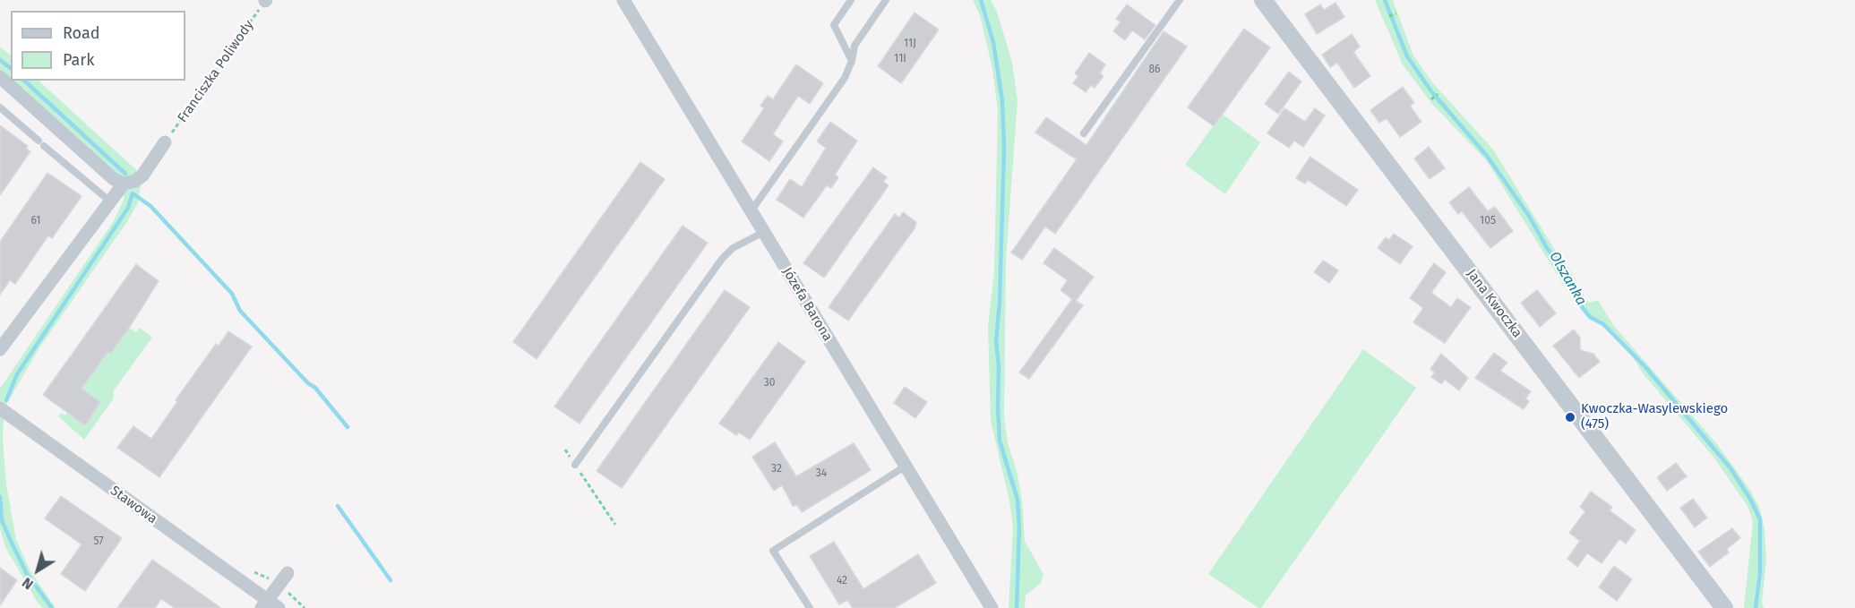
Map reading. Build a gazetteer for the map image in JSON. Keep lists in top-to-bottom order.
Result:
{
  "streets": {
    "street": ["Jana Kwoczka", "Józefa Barona", "Stawowa"],
    "path": ["Franciszka Poliwody"]
  },
  "water": ["Olszanka"],
  "places": ["Kwoczka-Wasylewskiego (475)"],
  "house_numbers": [
    "11J",
    "11I",
    "86",
    "61",
    "105",
    "30",
    "32",
    "34",
    "57",
    "42"
  ],
  "legend": ["Road", "Park"],
  "north": "bottom left"
}
